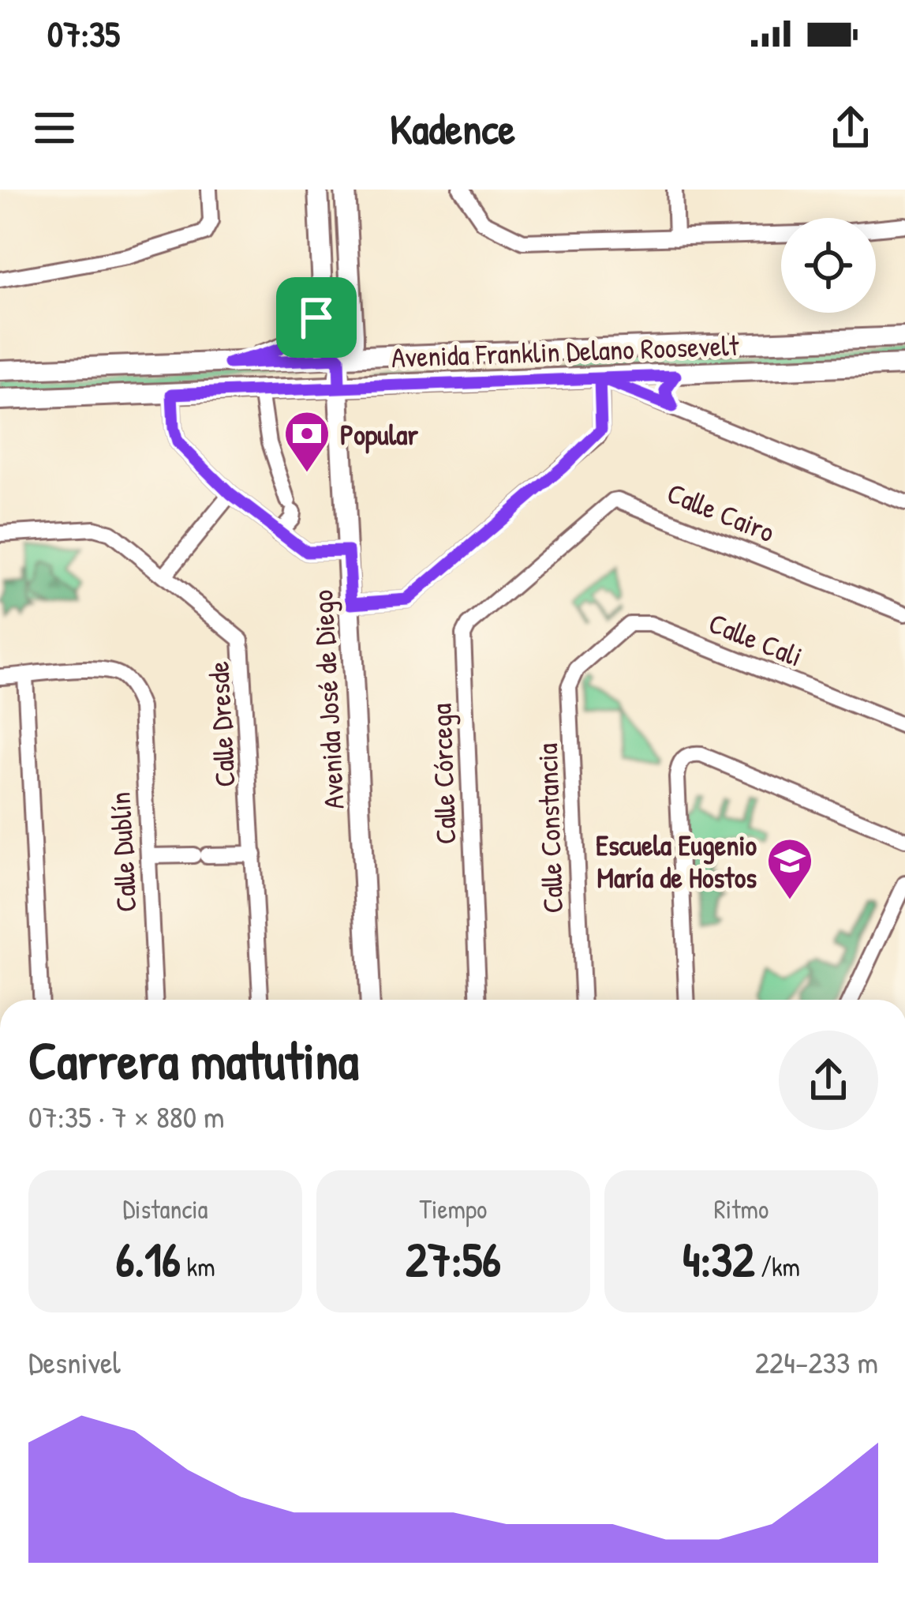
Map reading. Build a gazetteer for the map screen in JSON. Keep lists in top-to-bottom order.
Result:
{
  "streets": {
    "main road": ["Avenida Franklin Delano Roosevelt", "Avenida José de Diego"],
    "street": [
      "Calle Cairo",
      "Calle Cali",
      "Calle Dresde",
      "Calle Córcega",
      "Calle Constancia",
      "Calle Dublín"
    ]
  },
  "crossings": [
    ["Avenida Franklin Delano Roosevelt", "Avenida José de Diego"],
    ["Calle Cairo", "Calle Córcega"],
    ["Calle Cali", "Calle Constancia"]
  ],
  "places": {
    "bank": ["Popular"],
    "school or university": ["Escuela Eugenio María de Hostos"]
  },
  "page": {
    "status": "07:35",
    "header": "Kadence",
    "heading": ["Carrera matutina", "07:35 · 7 × 880 m"],
    "stats": [
      ["Distancia", "6.16 km"],
      ["Tiempo", "27:56"],
      ["Ritmo", "4:32 /km"]
    ],
    "chart": ["Desnivel", "224–233 m"]
  }
}
